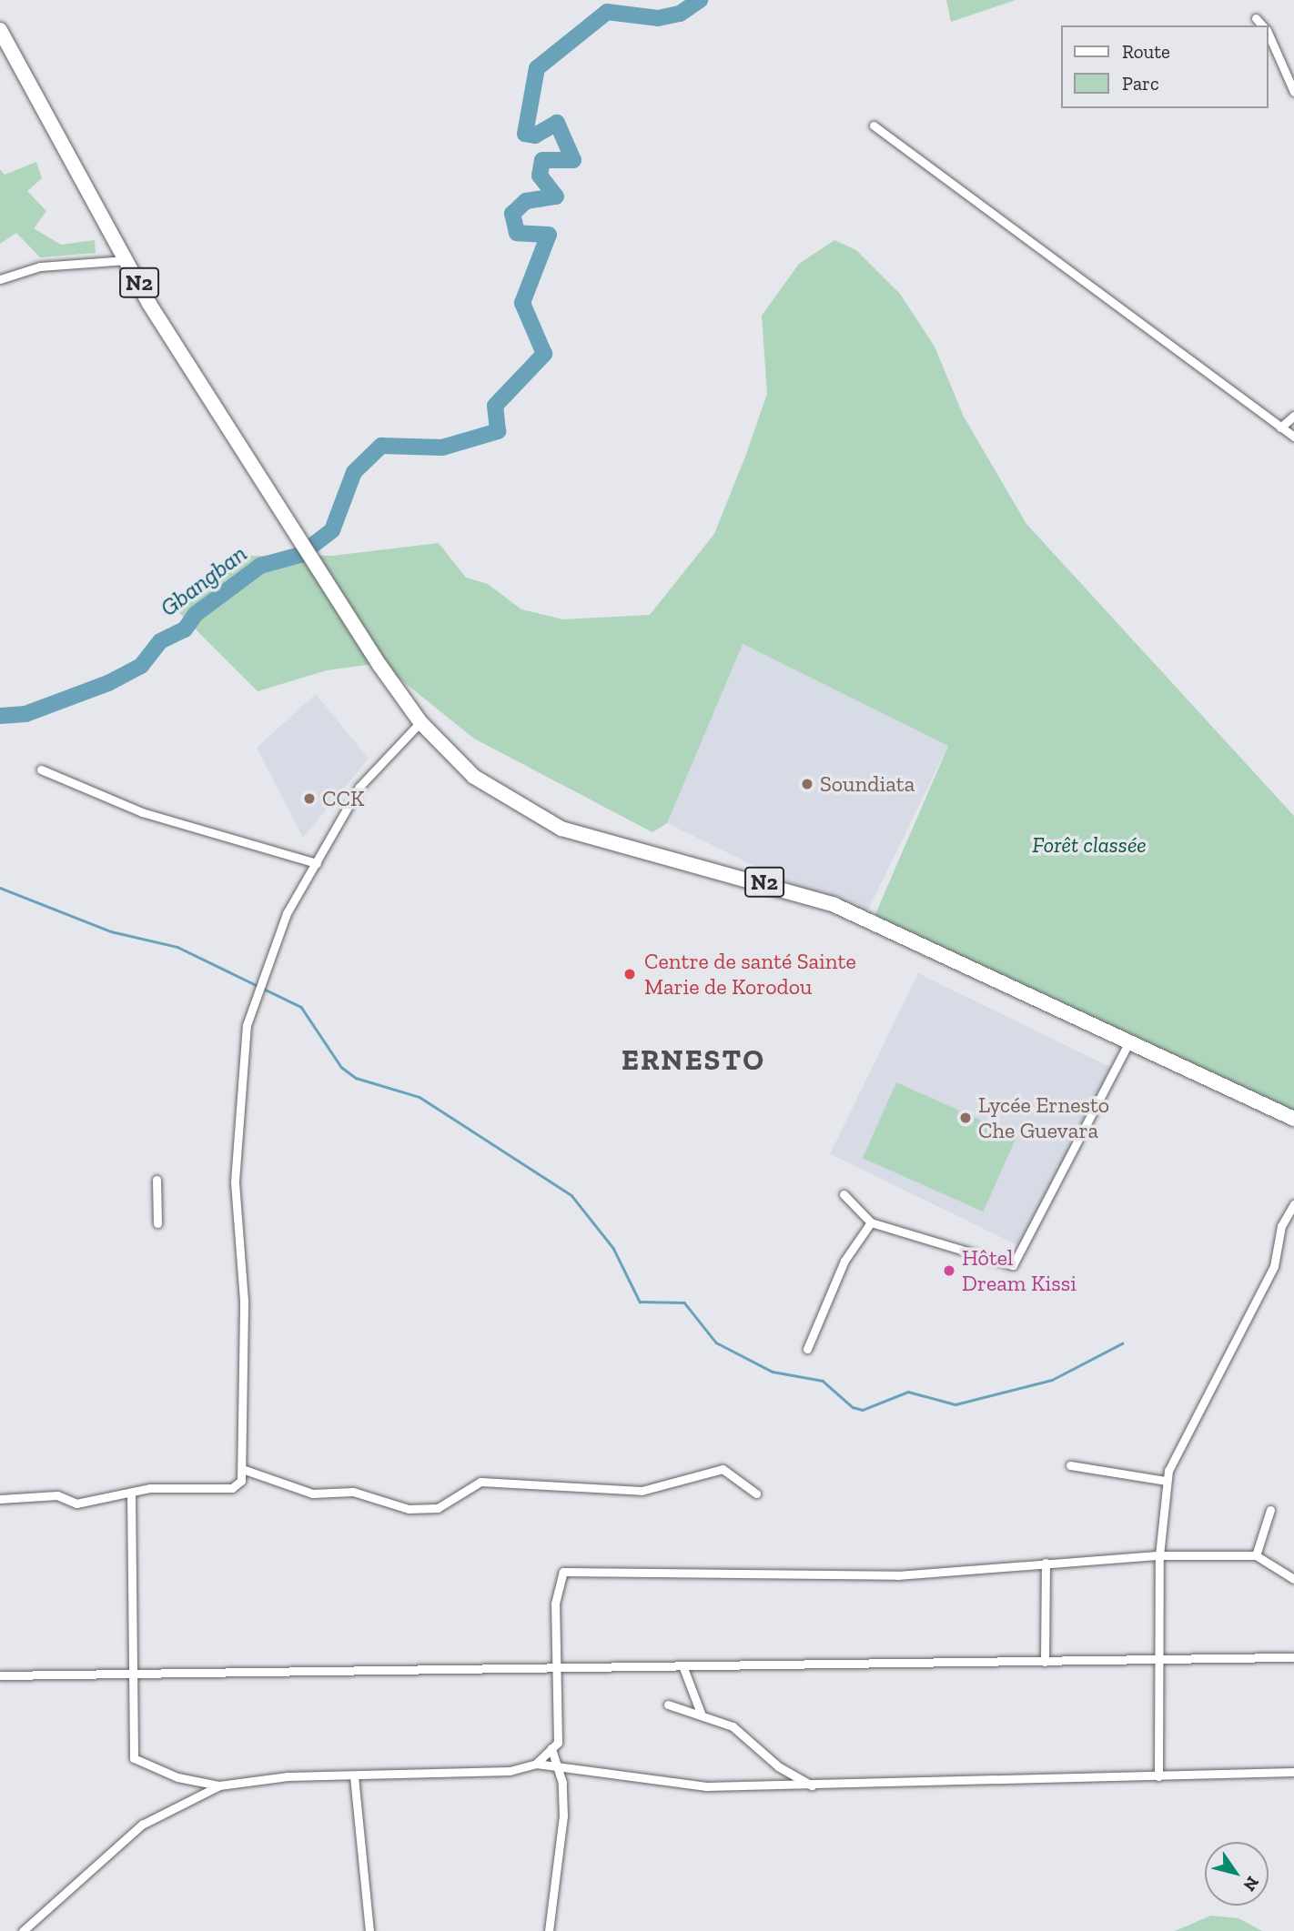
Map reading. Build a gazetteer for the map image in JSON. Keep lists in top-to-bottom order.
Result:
{
  "streets": {
    "highway": ["N2"]
  },
  "districts": ["ERNESTO"],
  "water": ["Gbangban"],
  "parks": ["Forêt classée"],
  "places": [
    "Soundiata",
    "CCK",
    "Centre de santé Sainte Marie de Korodou",
    "Lycée Ernesto Che Guevara",
    "Hôtel Dream Kissi"
  ],
  "legend": ["Route", "Parc"],
  "north": "bottom right"
}
